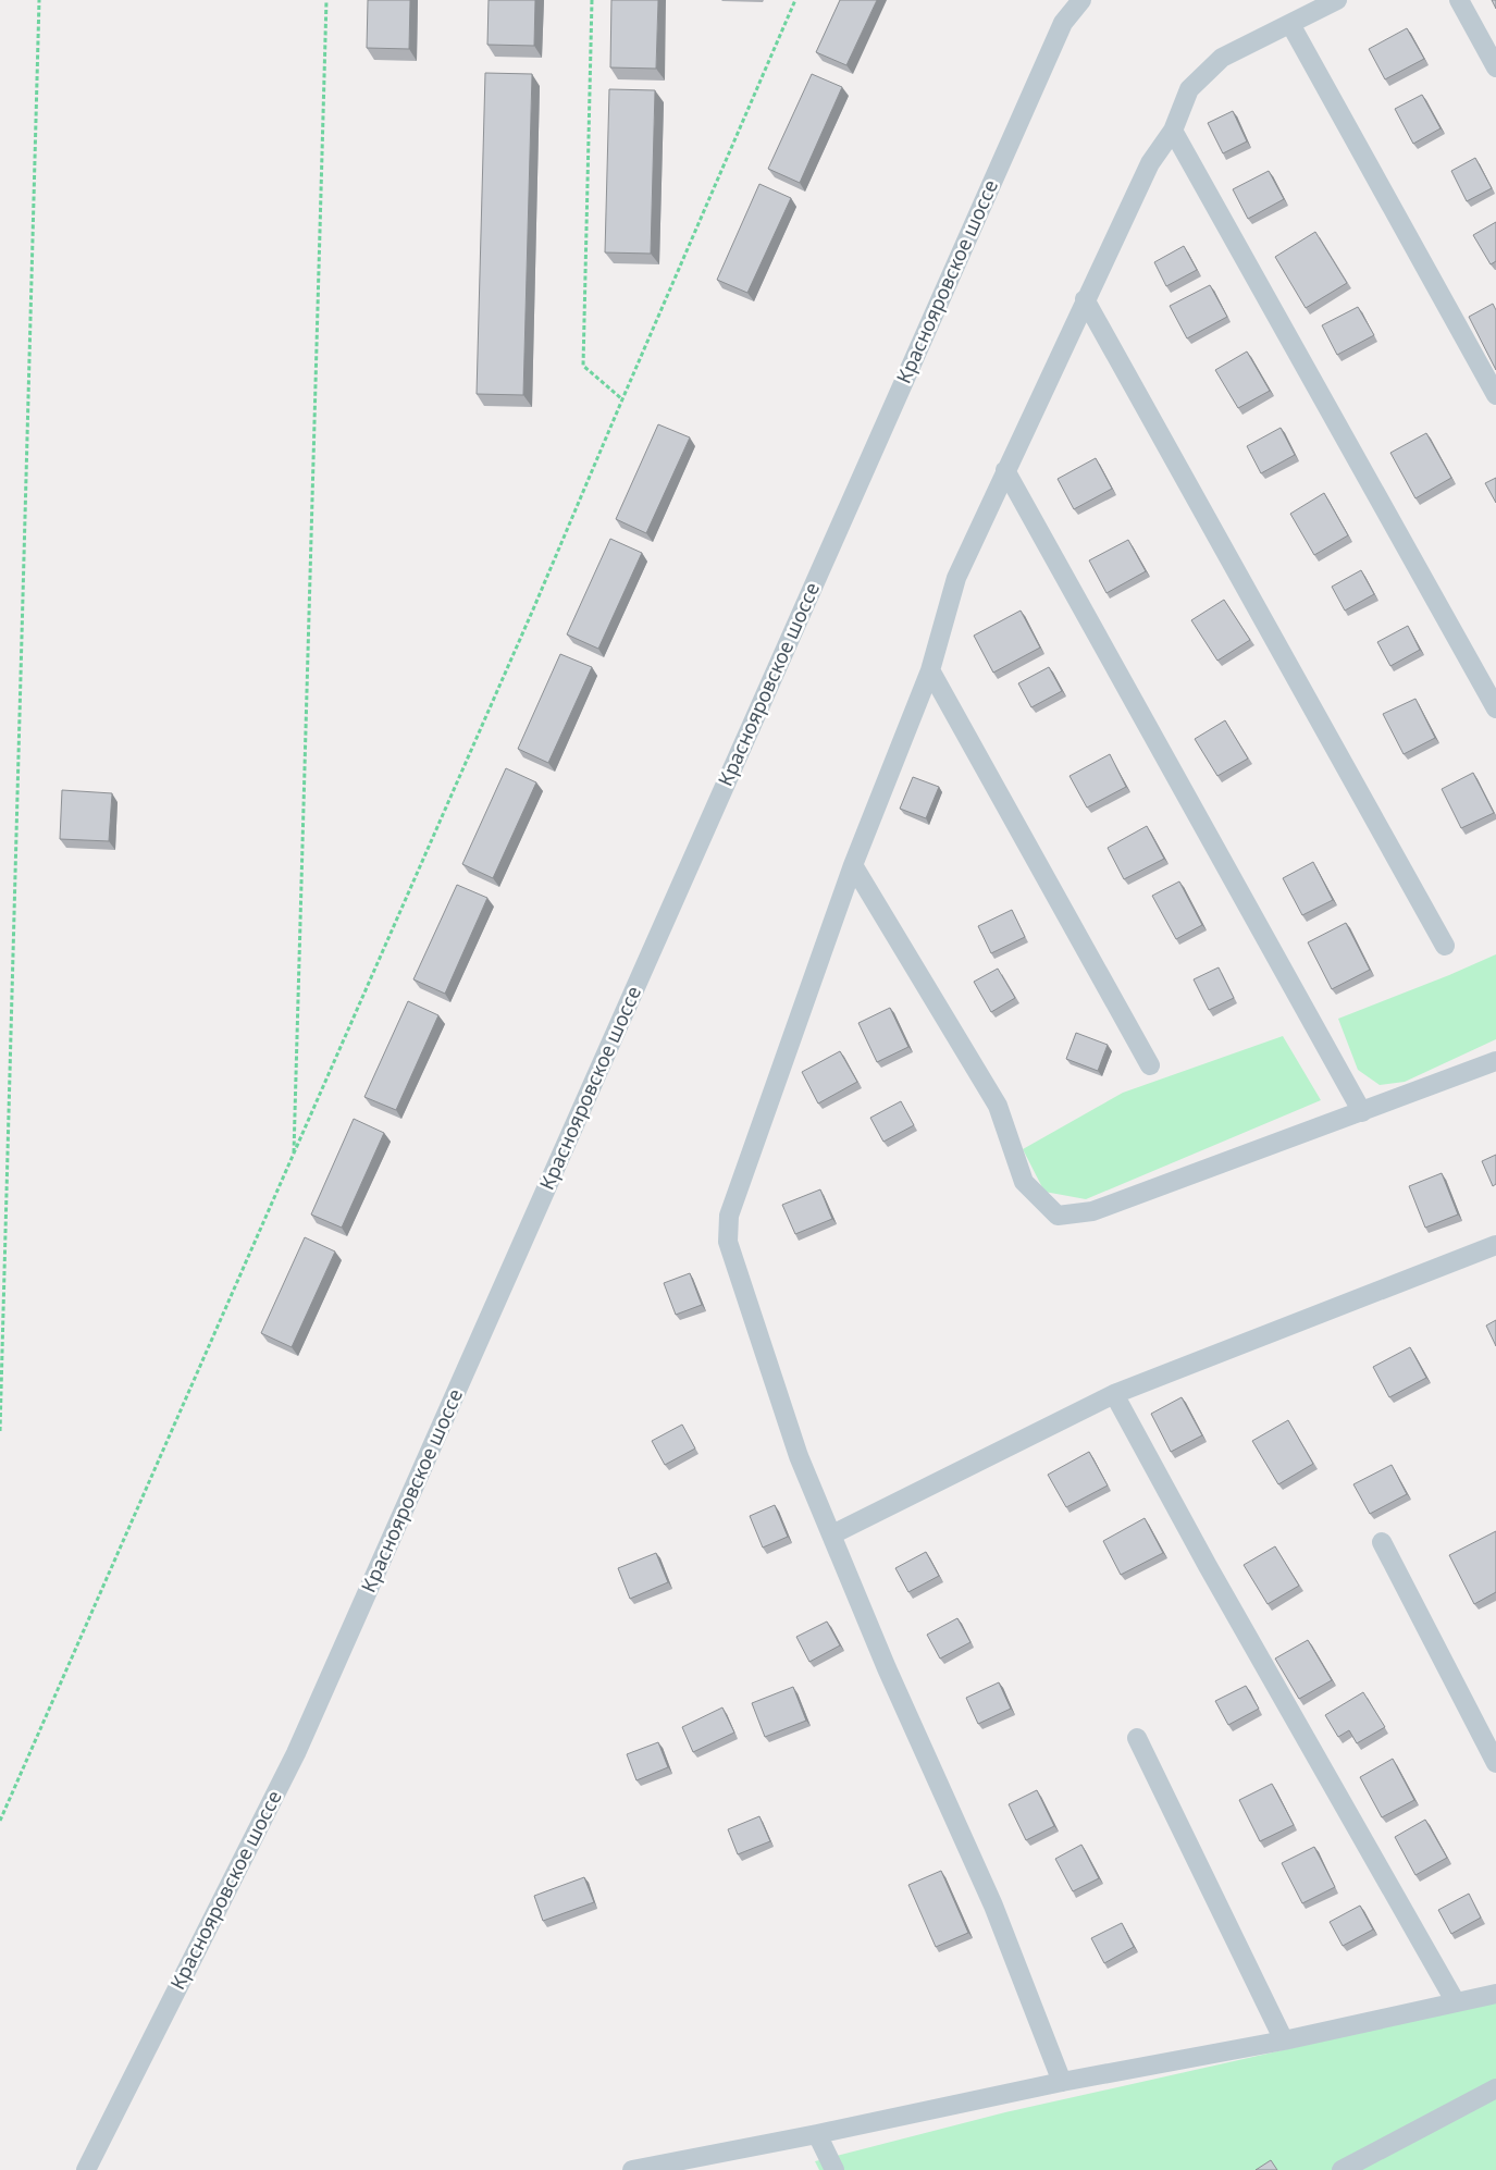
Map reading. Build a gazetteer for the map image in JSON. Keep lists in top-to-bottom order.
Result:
{
  "streets": {
    "street": ["Краснояровское шоссе"]
  }
}
